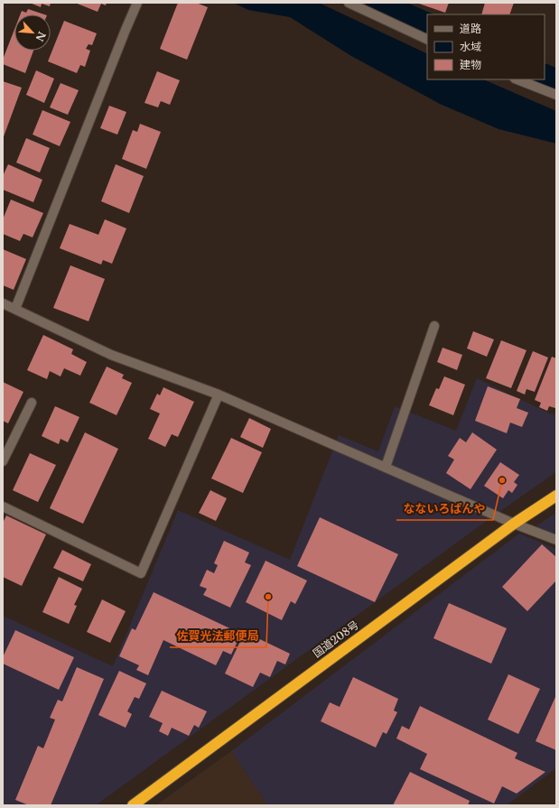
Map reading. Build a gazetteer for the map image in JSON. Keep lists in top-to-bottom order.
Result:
{
  "streets": {
    "highway": ["国道208号"]
  },
  "places": ["なないろぱんや", "佐賀光法郵便局"],
  "legend": ["道路", "水域", "建物"],
  "north": "bottom right"
}
